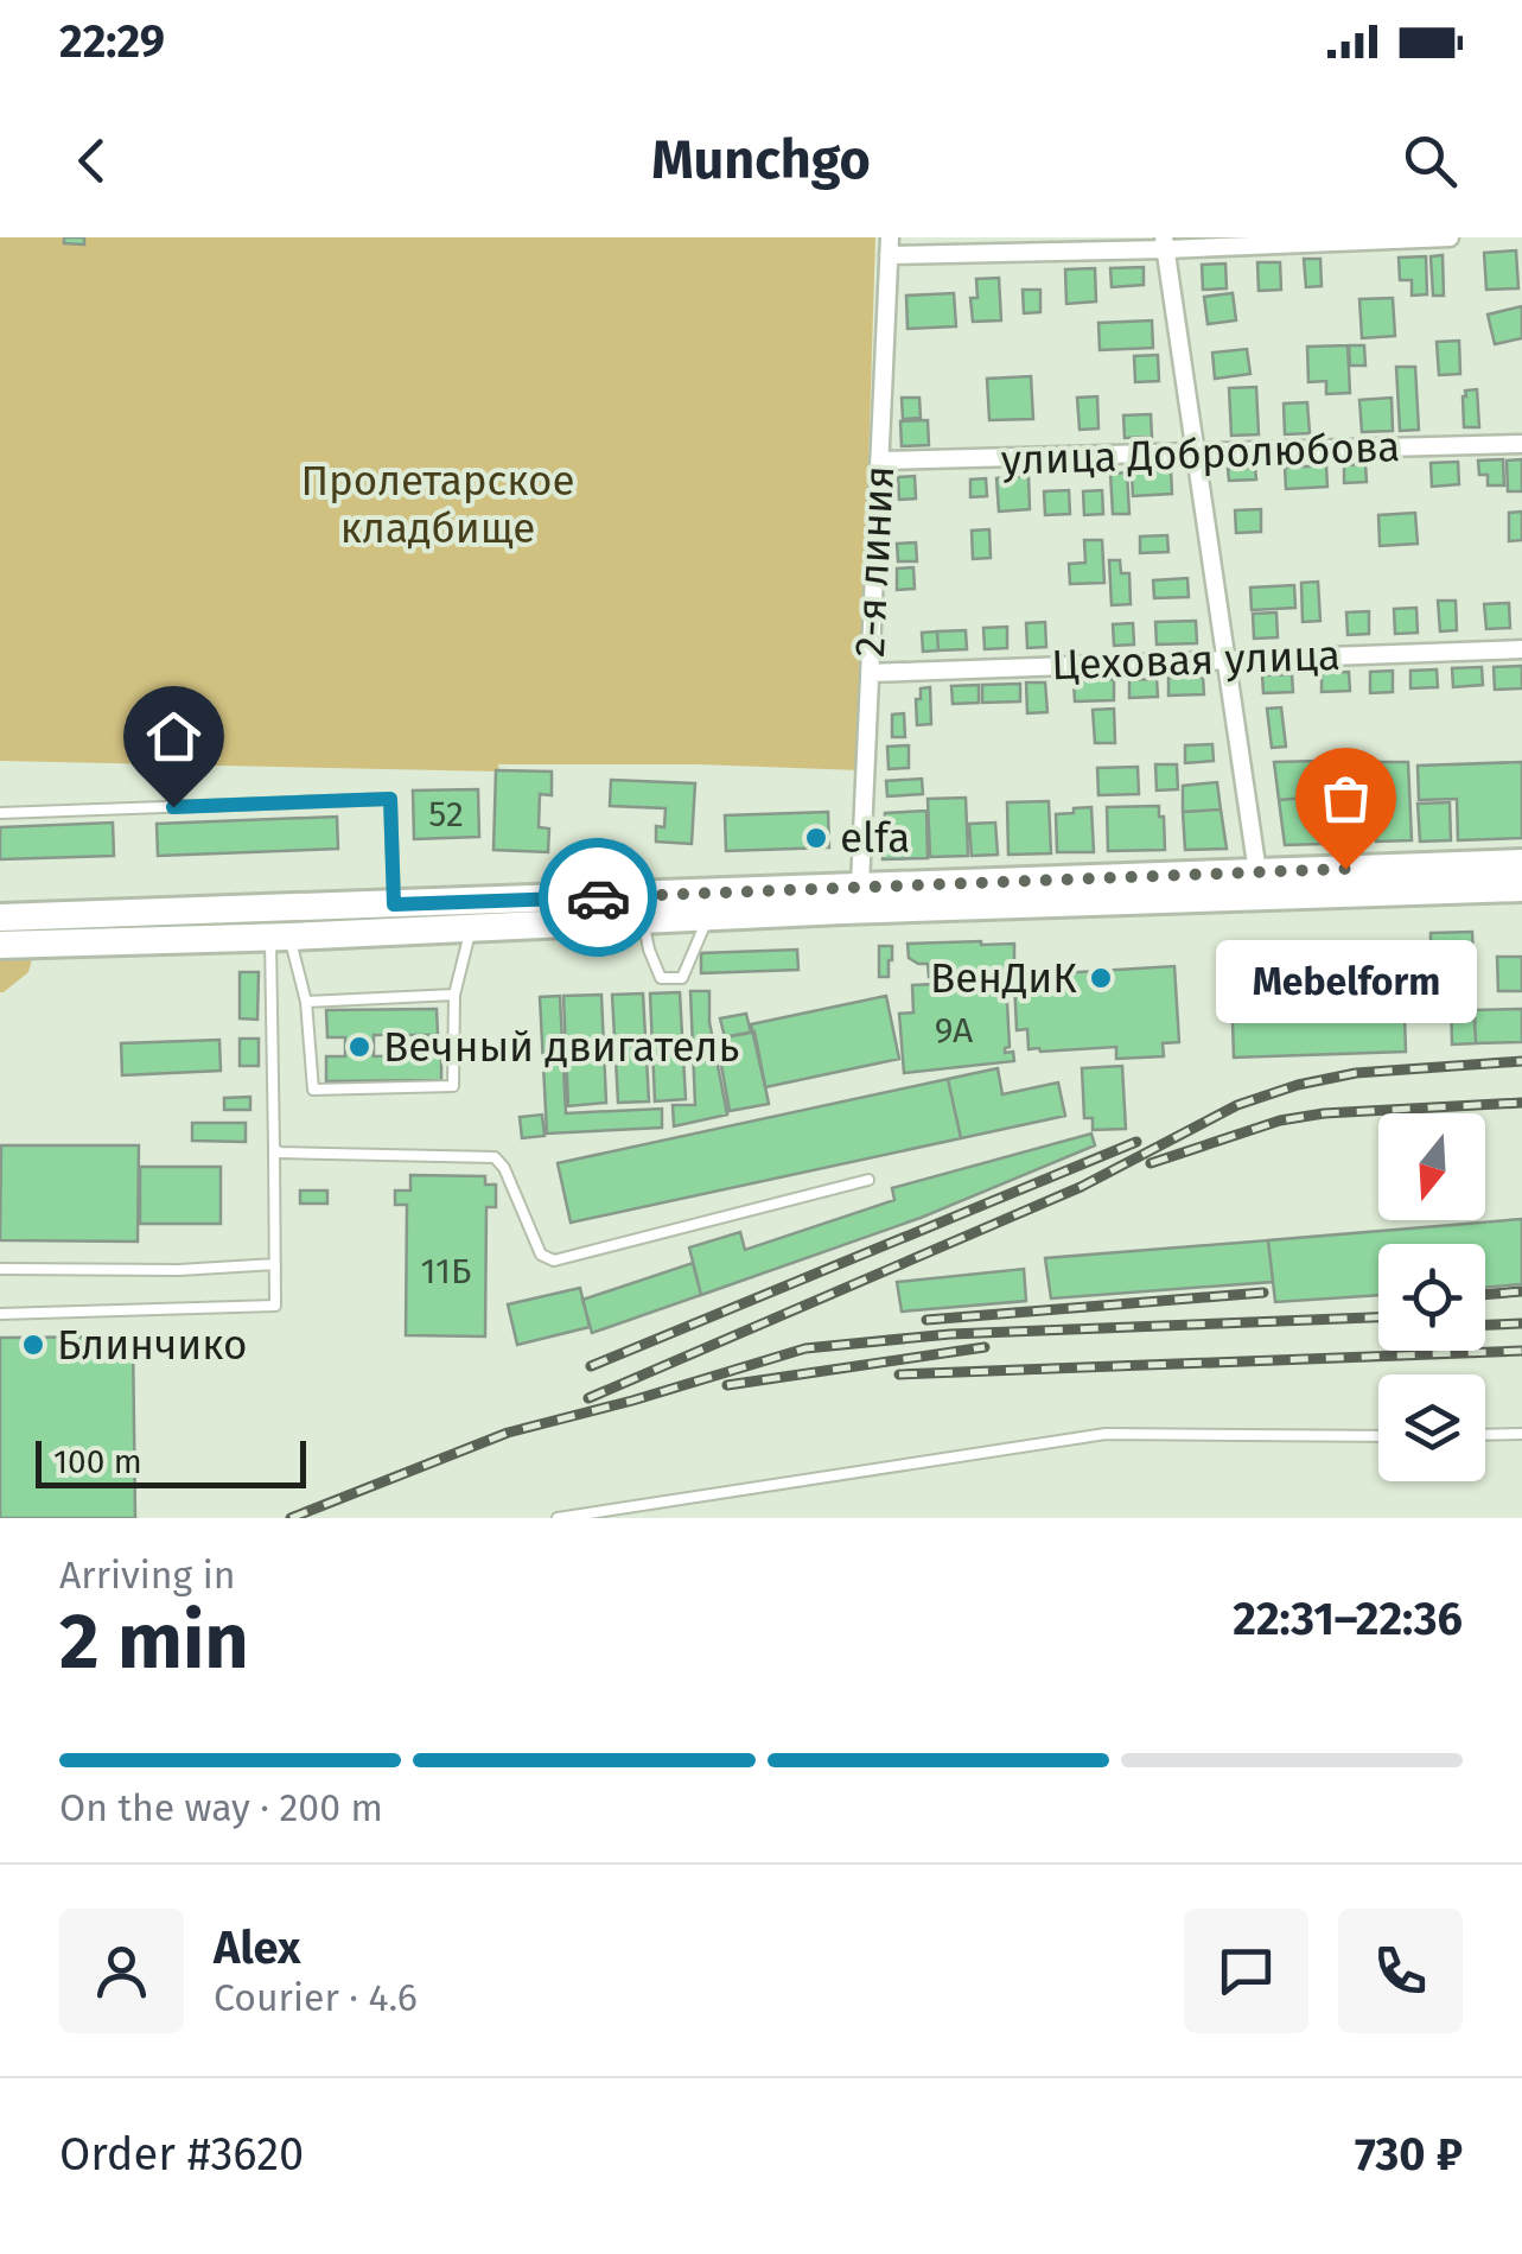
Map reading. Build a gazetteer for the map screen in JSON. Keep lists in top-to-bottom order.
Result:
{
  "streets": {
    "street": ["улица Добролюбова", "2-я линия", "Цеховая улица"]
  },
  "crossings": [
    ["улица Добролюбова", "2-я линия"],
    ["2-я линия", "Цеховая улица"]
  ],
  "parks": ["Пролетарское кладбище"],
  "places": [
    "elfa",
    "Mebelform",
    "ВенДиК",
    "Вечный двигатель",
    "Блинчико"
  ],
  "house_numbers": ["52", "9А", "11Б"],
  "scale_bar": "100 m",
  "north": "bottom",
  "page": {
    "status": "22:29",
    "header": "Munchgo",
    "bubble": "Mebelform",
    "scale": "100 m",
    "heading": ["2 min", "Arriving in", "22:31–22:36"],
    "panel": [
      "Alex",
      "Courier · 4.6",
      "Order #3620",
      "730 ₽"
    ],
    "bar": "On the way · 200 m"
  }
}
